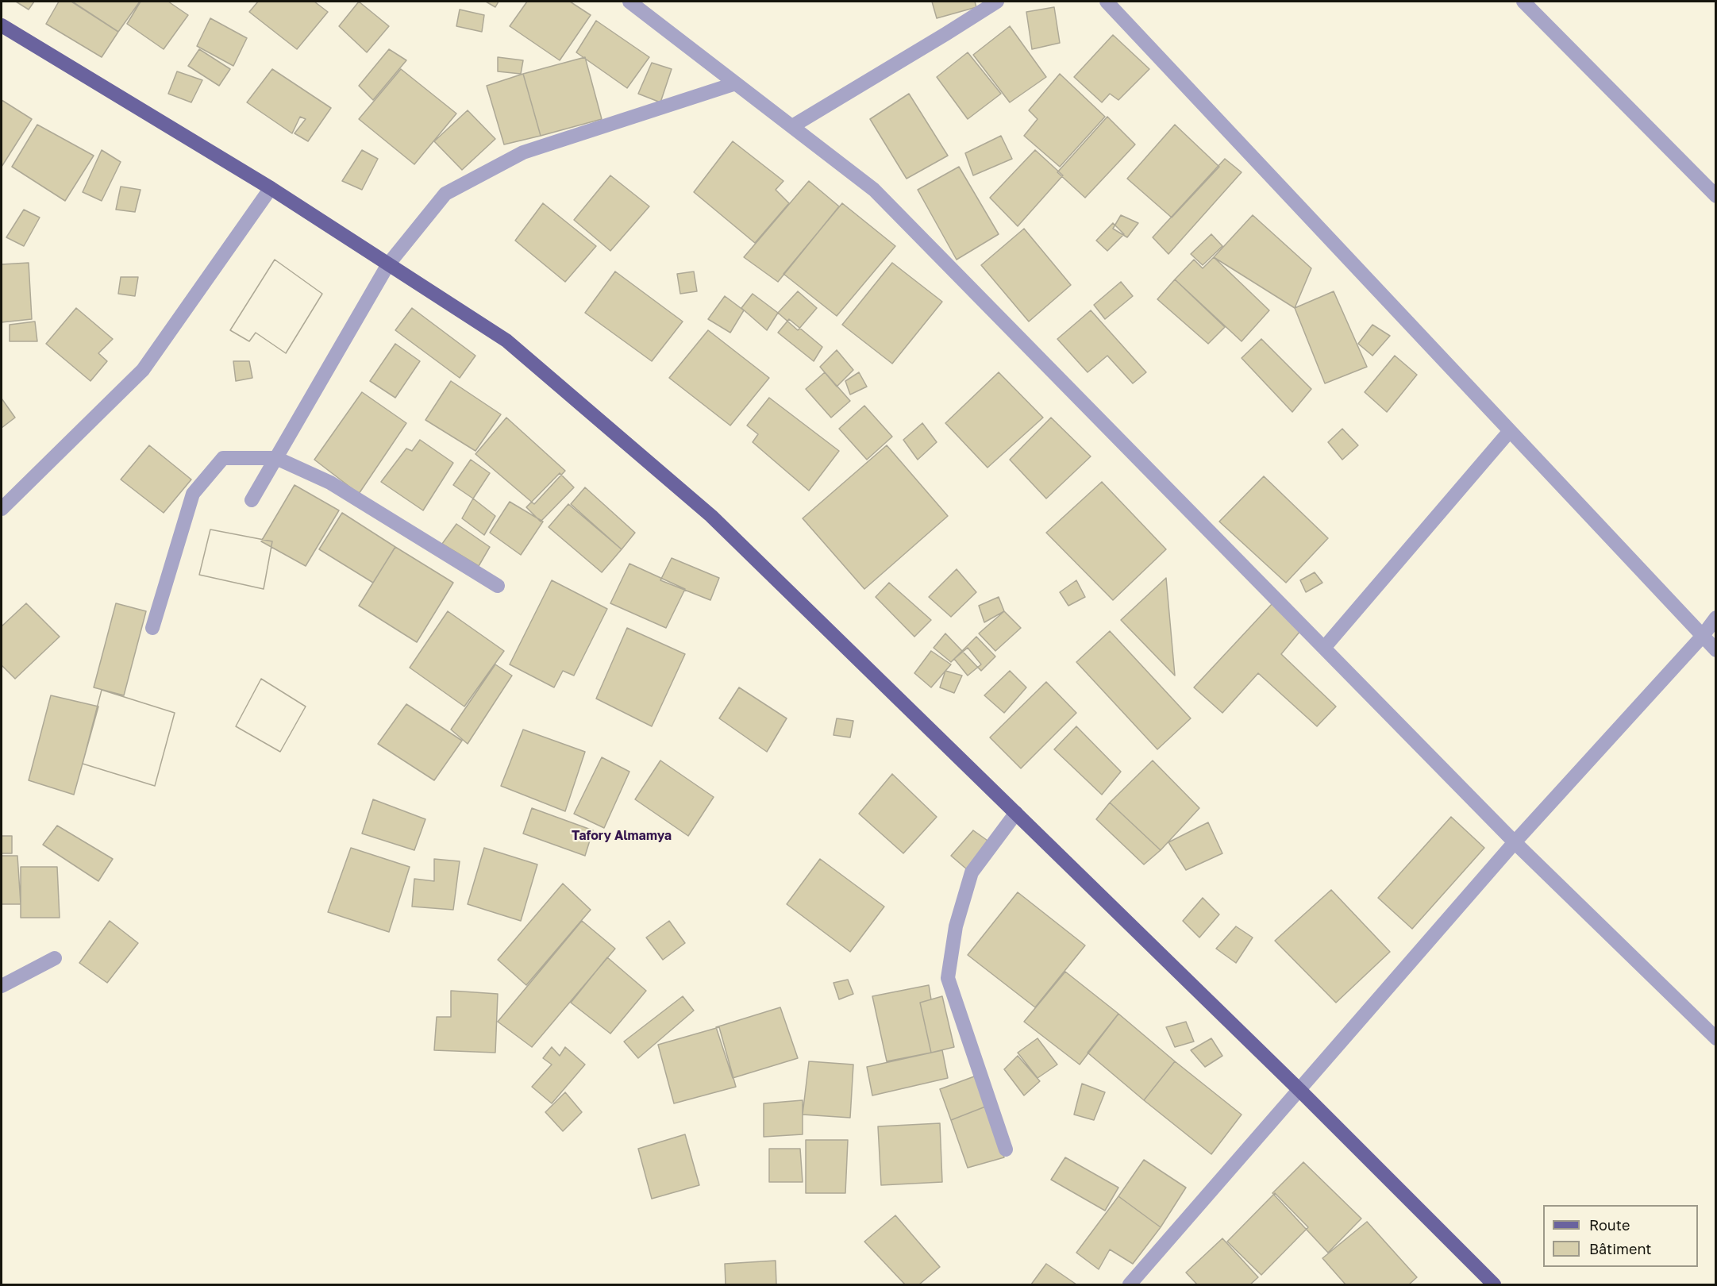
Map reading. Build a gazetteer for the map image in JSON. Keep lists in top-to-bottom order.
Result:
{
  "districts": ["Tafory Almamya"],
  "legend": ["Route", "Bâtiment"]
}
